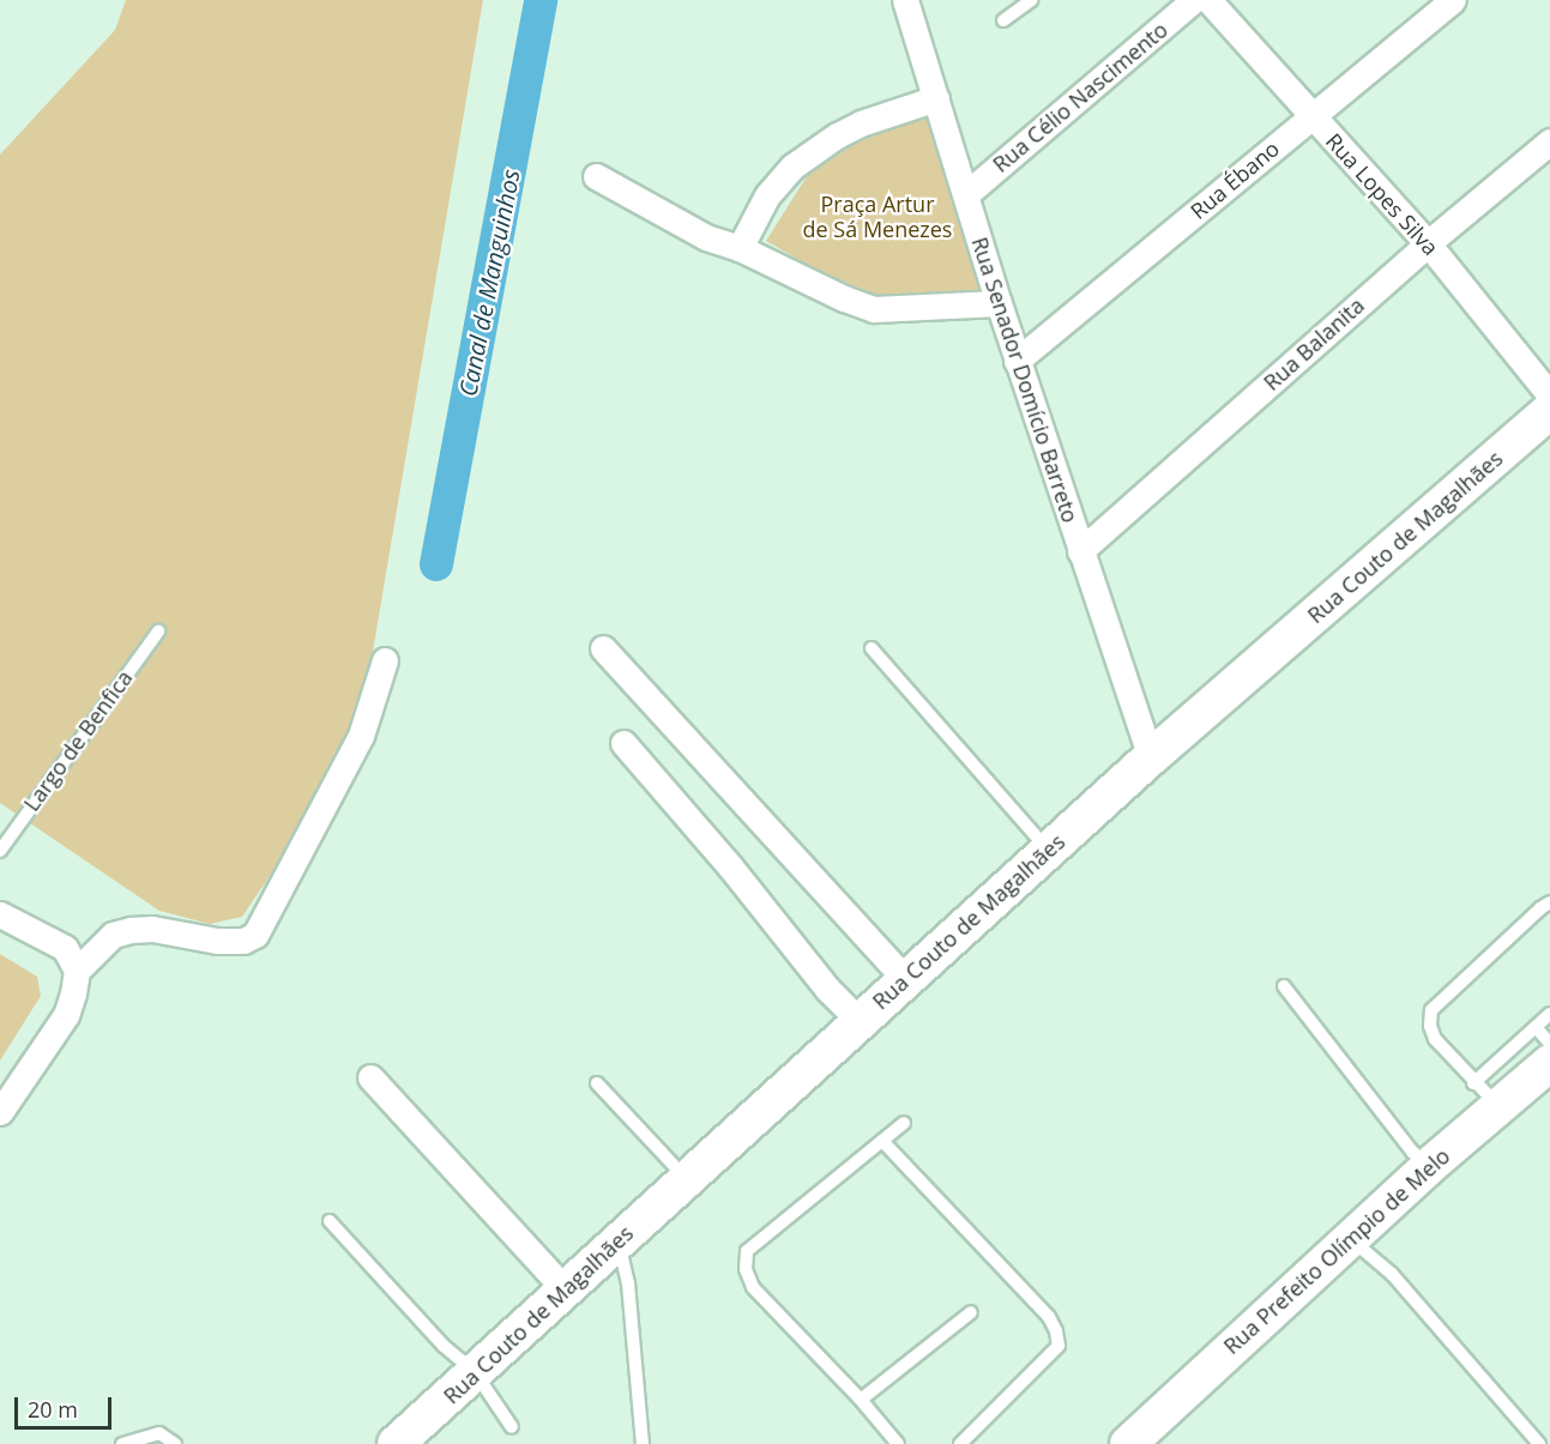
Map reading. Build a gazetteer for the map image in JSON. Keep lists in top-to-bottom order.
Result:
{
  "streets": {
    "main road": ["Rua Couto de Magalhães", "Rua Prefeito Olímpio de Melo"],
    "street": [
      "Rua Célio Nascimento",
      "Rua Ébano",
      "Rua Lopes Silva",
      "Rua Balanita",
      "Rua Senador Domício Barreto"
    ],
    "lane": ["Largo de Benfica"]
  },
  "crossings": [
    ["Rua Célio Nascimento", "Rua Senador Domício Barreto"],
    ["Rua Ébano", "Rua Lopes Silva"],
    ["Rua Ébano", "Rua Senador Domício Barreto"],
    ["Rua Lopes Silva", "Rua Balanita"],
    ["Rua Balanita", "Rua Senador Domício Barreto"],
    ["Rua Senador Domício Barreto", "Rua Couto de Magalhães"]
  ],
  "water": ["Canal de Manguinhos"],
  "parks": ["Praça Artur de Sá Menezes"],
  "scale_bar": "20 m"
}
